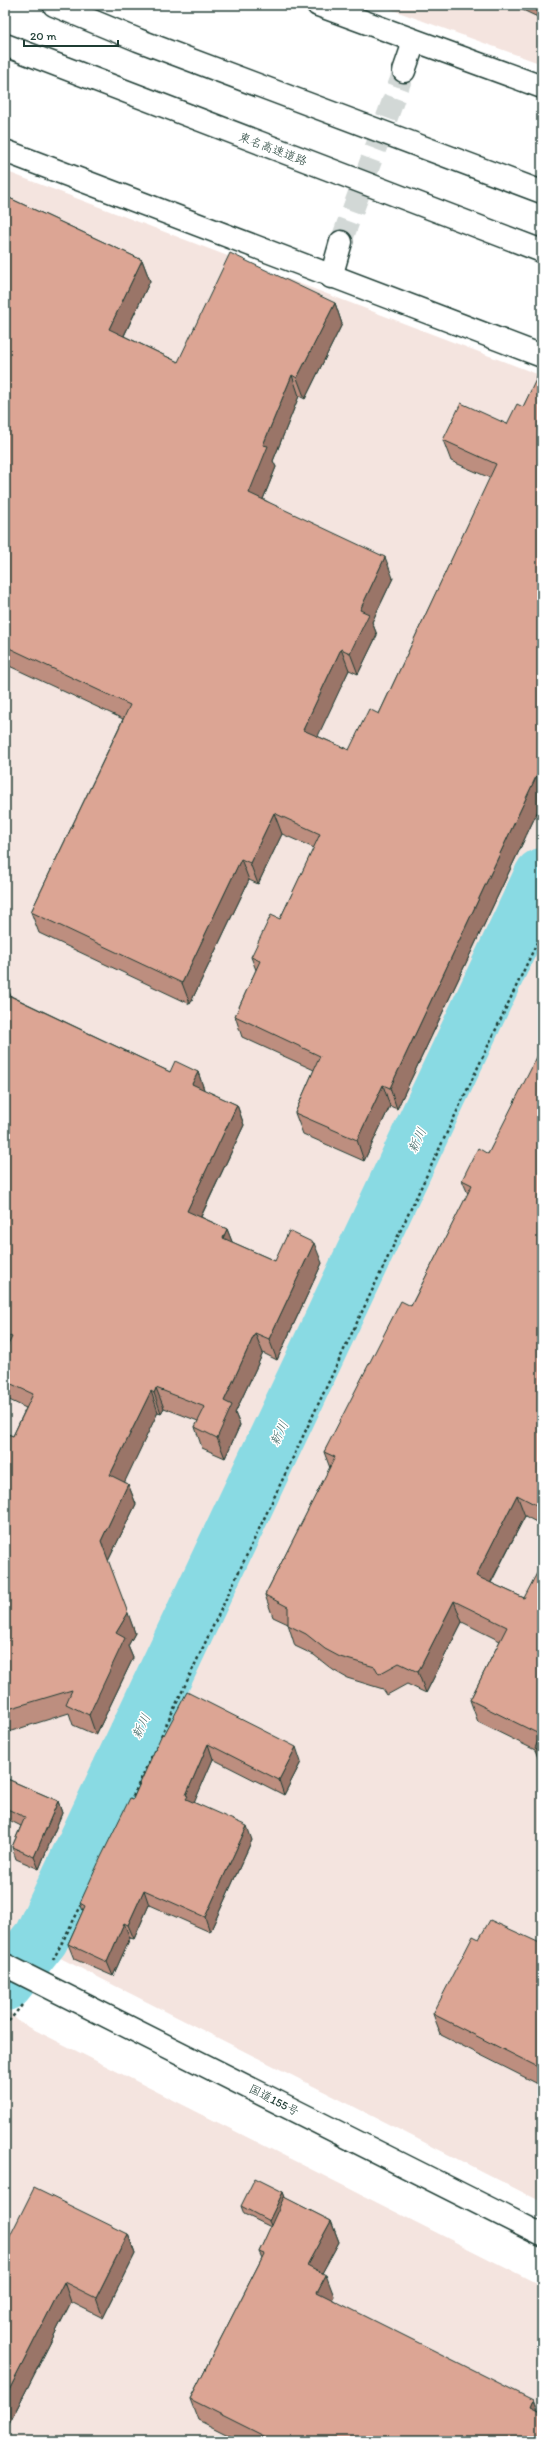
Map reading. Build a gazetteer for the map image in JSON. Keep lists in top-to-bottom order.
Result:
{
  "streets": {
    "main road": ["東名高速道路", "国道155号"]
  },
  "water": ["新川"],
  "scale_bar": "20 m"
}
